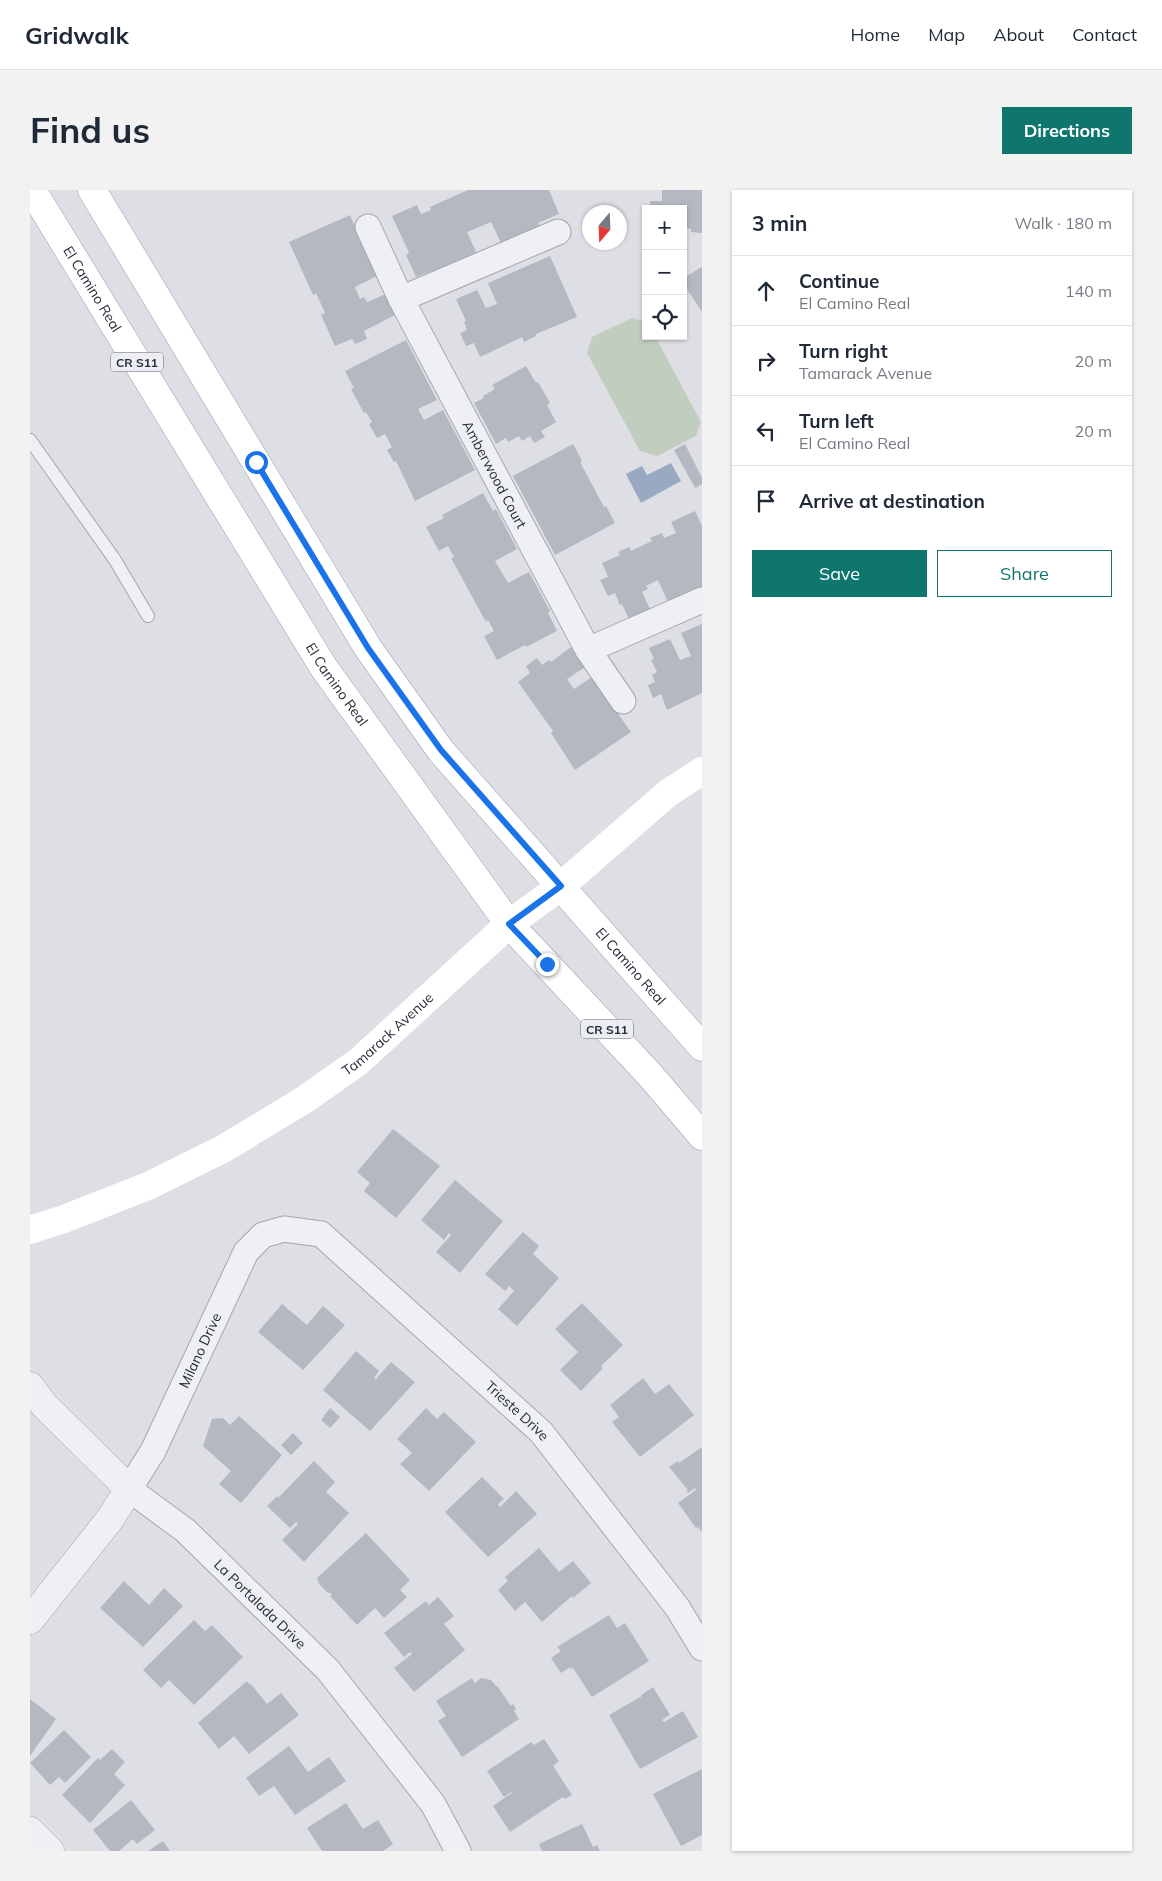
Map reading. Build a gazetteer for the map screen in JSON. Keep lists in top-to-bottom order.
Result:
{
  "streets": {
    "main road": ["El Camino Real", "CR S11", "Tamarack Avenue"],
    "street": [
      "Amberwood Court",
      "Milano Drive",
      "Trieste Drive",
      "La Portalada Drive"
    ]
  },
  "crossings": [
    ["El Camino Real", "Tamarack Avenue"],
    ["Milano Drive", "Trieste Drive"],
    ["Milano Drive", "La Portalada Drive"]
  ],
  "north": "bottom",
  "page": {
    "header": "Gridwalk",
    "nav": [
      "Home",
      "Map",
      "About",
      "Contact"
    ],
    "buttons": [
      "Directions",
      ["Save", "Share"]
    ],
    "title": "Find us",
    "heading": ["3 min", "Walk · 180 m"],
    "map_buttons": ["+", "−"],
    "list": [
      ["Continue", "El Camino Real", "140 m"],
      ["Turn right", "Tamarack Avenue", "20 m"],
      ["Turn left", "El Camino Real", "20 m"],
      "Arrive at destination"
    ]
  }
}
